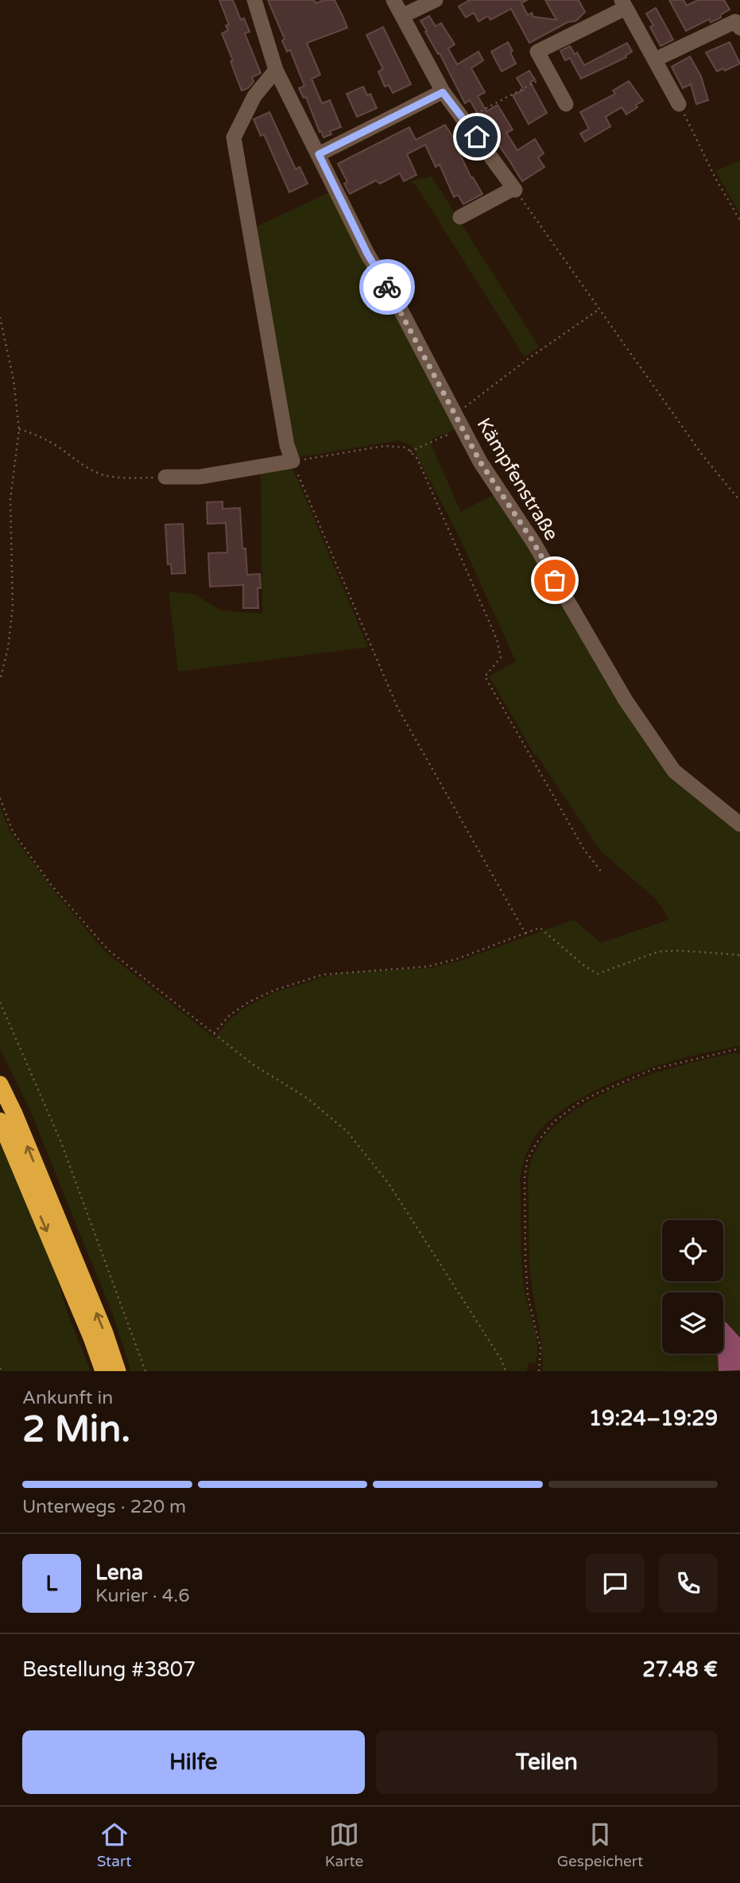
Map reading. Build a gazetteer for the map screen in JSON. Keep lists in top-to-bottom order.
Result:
{
  "streets": {
    "street": ["Kämpfenstraße"]
  },
  "page": {
    "heading": ["2 Min.", "Ankunft in", "19:24–19:29"],
    "panel": [
      "Lena",
      "Kurier · 4.6",
      "Bestellung #3807",
      "27.48 €"
    ],
    "bar": "Unterwegs · 220 m",
    "round": "L",
    "buttons": ["Hilfe", "Teilen"],
    "tabs": ["Start", "Karte", "Gespeichert"]
  }
}
